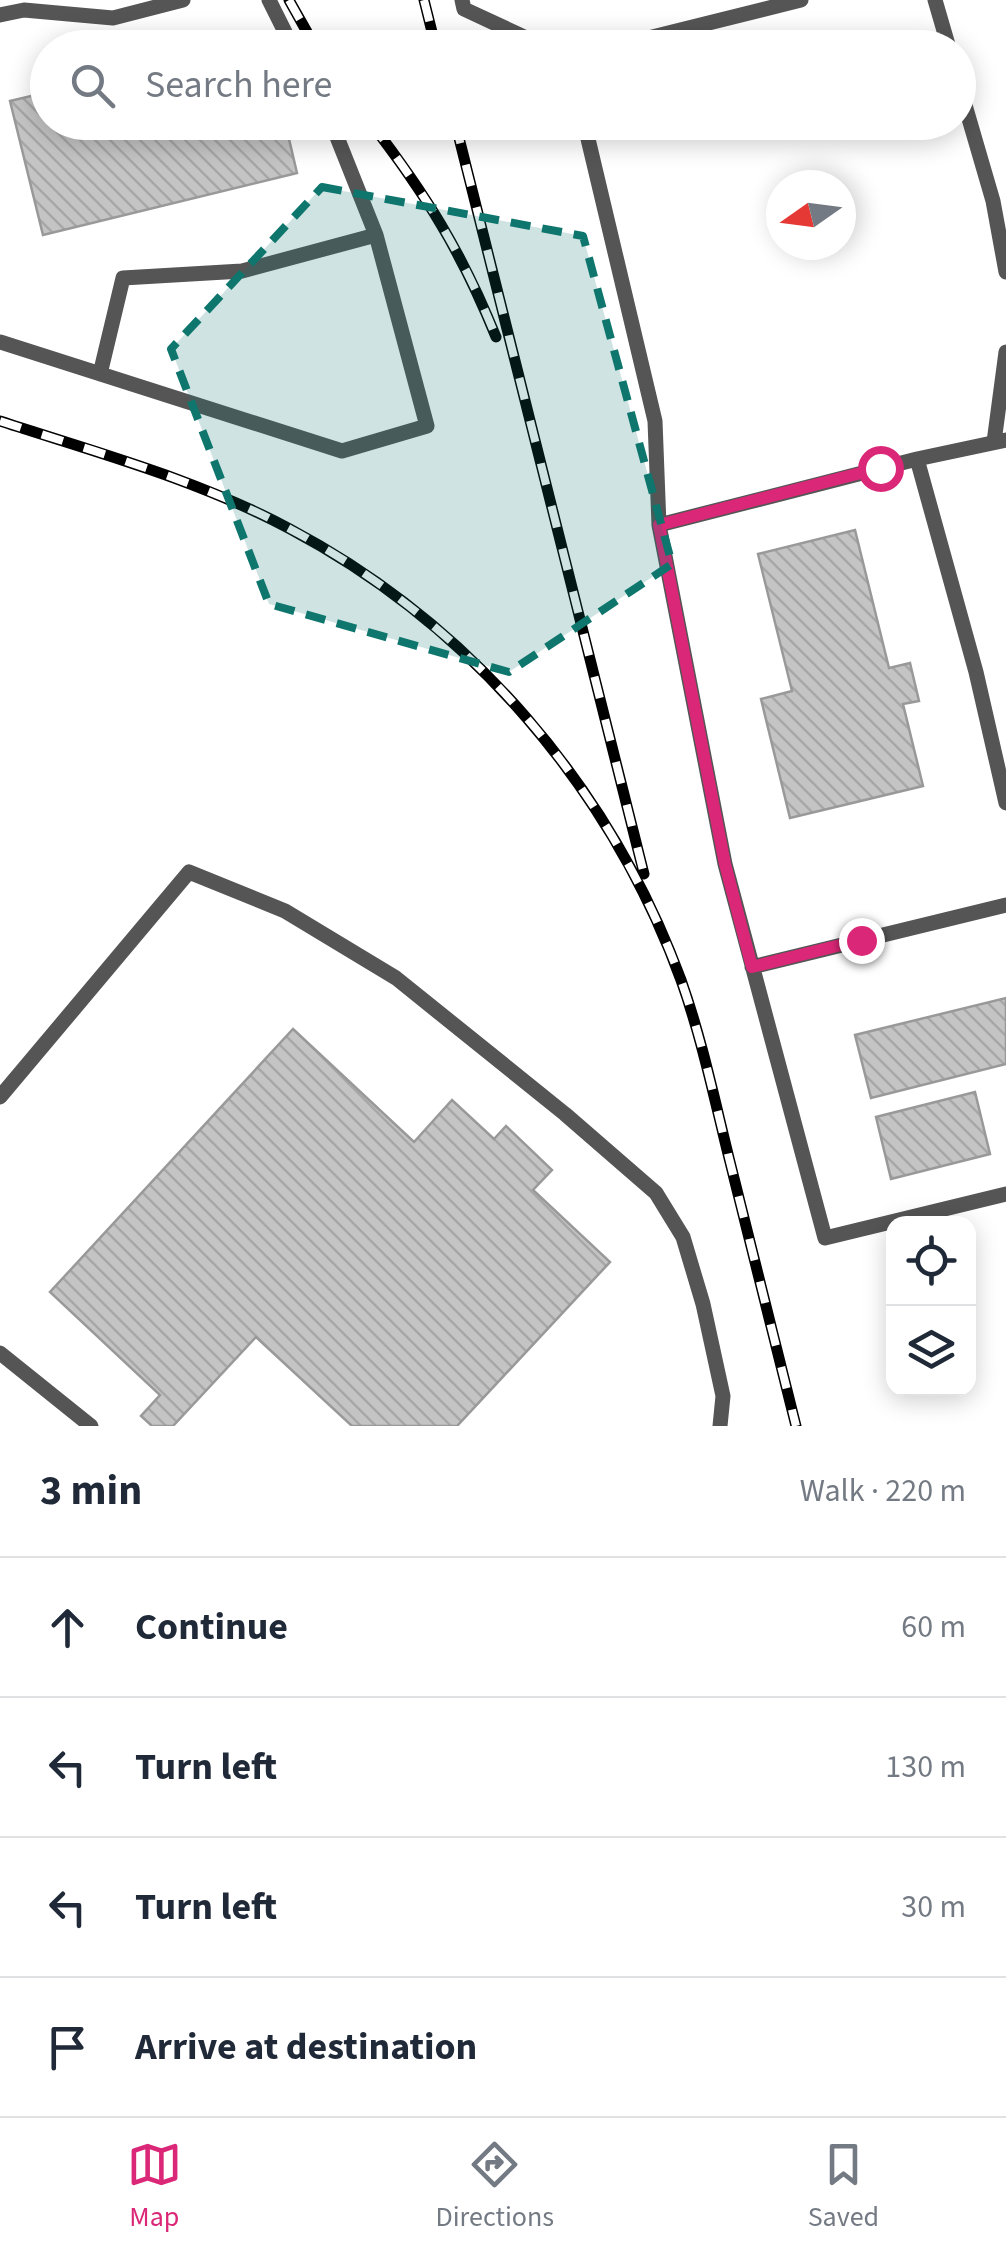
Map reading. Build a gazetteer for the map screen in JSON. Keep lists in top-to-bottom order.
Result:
{
  "north": "left",
  "page": {
    "search": "Search here",
    "heading": ["3 min", "Walk · 220 m"],
    "list": [
      ["Continue", "60 m"],
      ["Turn left", "130 m"],
      ["Turn left", "30 m"],
      "Arrive at destination"
    ],
    "nav": ["Map", "Directions", "Saved"]
  }
}
